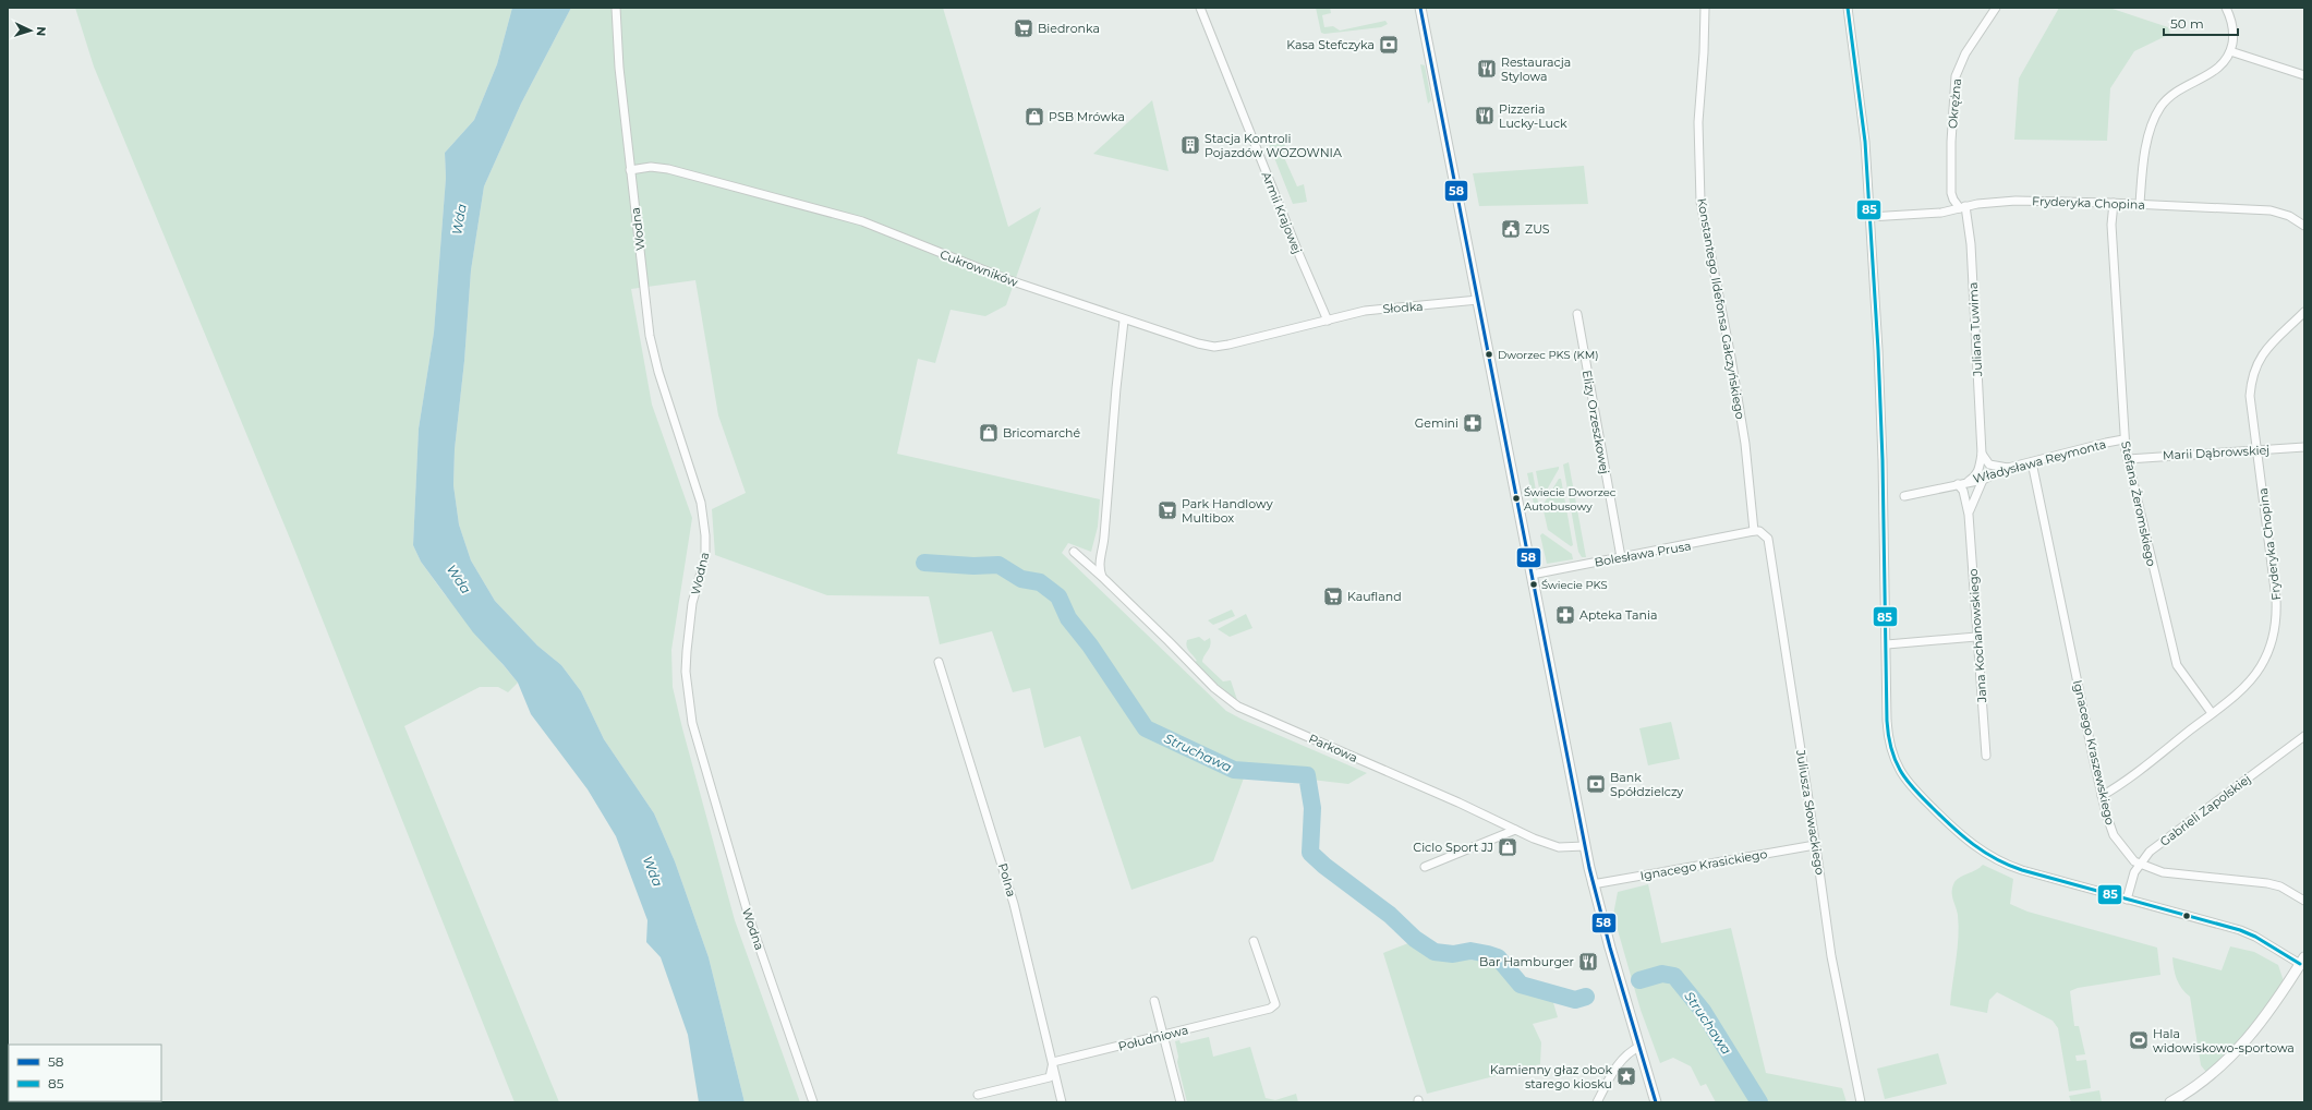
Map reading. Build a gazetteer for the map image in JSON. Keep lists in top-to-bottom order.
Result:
{
  "streets": {
    "street": [
      "Okrężna",
      "Fryderyka Chopina",
      "Armii Krajowej",
      "Wodna",
      "Cukrowników",
      "Słodka",
      "Konstantego Ildefonsa Gałczyńskiego",
      "Juliana Tuwima",
      "Elizy Orzeszkowej",
      "Marii Dąbrowskiej",
      "Władysława Reymonta",
      "Stefana Żeromskiego",
      "Bolesława Prusa",
      "Jana Kochanowskiego",
      "Parkowa",
      "Ignacego Kraszewskiego",
      "Gabrieli Zapolskiej",
      "Juliusza Słowackiego",
      "Ignacego Krasickiego",
      "Polna",
      "Południowa"
    ]
  },
  "crossings": [
    ["Okrężna", "Fryderyka Chopina"],
    ["Okrężna", "Juliana Tuwima"],
    ["Fryderyka Chopina", "Juliana Tuwima"],
    ["Fryderyka Chopina", "Marii Dąbrowskiej"],
    ["Fryderyka Chopina", "Stefana Żeromskiego"],
    ["Fryderyka Chopina", "Ignacego Kraszewskiego"],
    ["Armii Krajowej", "Cukrowników"],
    ["Armii Krajowej", "Słodka"],
    ["Wodna", "Cukrowników"],
    ["Cukrowników", "Słodka"],
    ["Konstantego Ildefonsa Gałczyńskiego", "Bolesława Prusa"],
    ["Konstantego Ildefonsa Gałczyńskiego", "Juliusza Słowackiego"],
    ["Juliana Tuwima", "Władysława Reymonta"],
    ["Elizy Orzeszkowej", "Bolesława Prusa"],
    ["Marii Dąbrowskiej", "Stefana Żeromskiego"],
    ["Władysława Reymonta", "Stefana Żeromskiego"],
    ["Władysława Reymonta", "Jana Kochanowskiego"],
    ["Władysława Reymonta", "Ignacego Kraszewskiego"],
    ["Bolesława Prusa", "Juliusza Słowackiego"],
    ["Ignacego Kraszewskiego", "Gabrieli Zapolskiej"],
    ["Juliusza Słowackiego", "Ignacego Krasickiego"],
    ["Polna", "Południowa"]
  ],
  "water": ["Wda", "Struchawa"],
  "places": {
    "supermarket": ["Biedronka", "Park Handlowy Multibox", "Kaufland"],
    "bank": ["Kasa Stefczyka", "Bank Spółdzielczy"],
    "restaurant": ["Restauracja Stylowa", "Pizzeria Lucky-Luck", "Bar Hamburger"],
    "shop": ["PSB Mrówka", "Bricomarché", "Ciclo Sport JJ"],
    "building": ["Stacja Kontroli Pojazdów WOZOWNIA"],
    "public building": ["ZUS"],
    "other": ["Dworzec PKS (KM)", "Świecie Dworzec Autobusowy", "Świecie PKS"],
    "pharmacy": ["Gemini", "Apteka Tania"],
    "sports": ["Hala widowiskowo-sportowa"],
    "place": ["Kamienny głaz obok starego kiosku"]
  },
  "lines": ["transit line 58", "transit line 85"],
  "legend": ["58", "85"],
  "scale_bar": "50 m",
  "north": "right"
}
